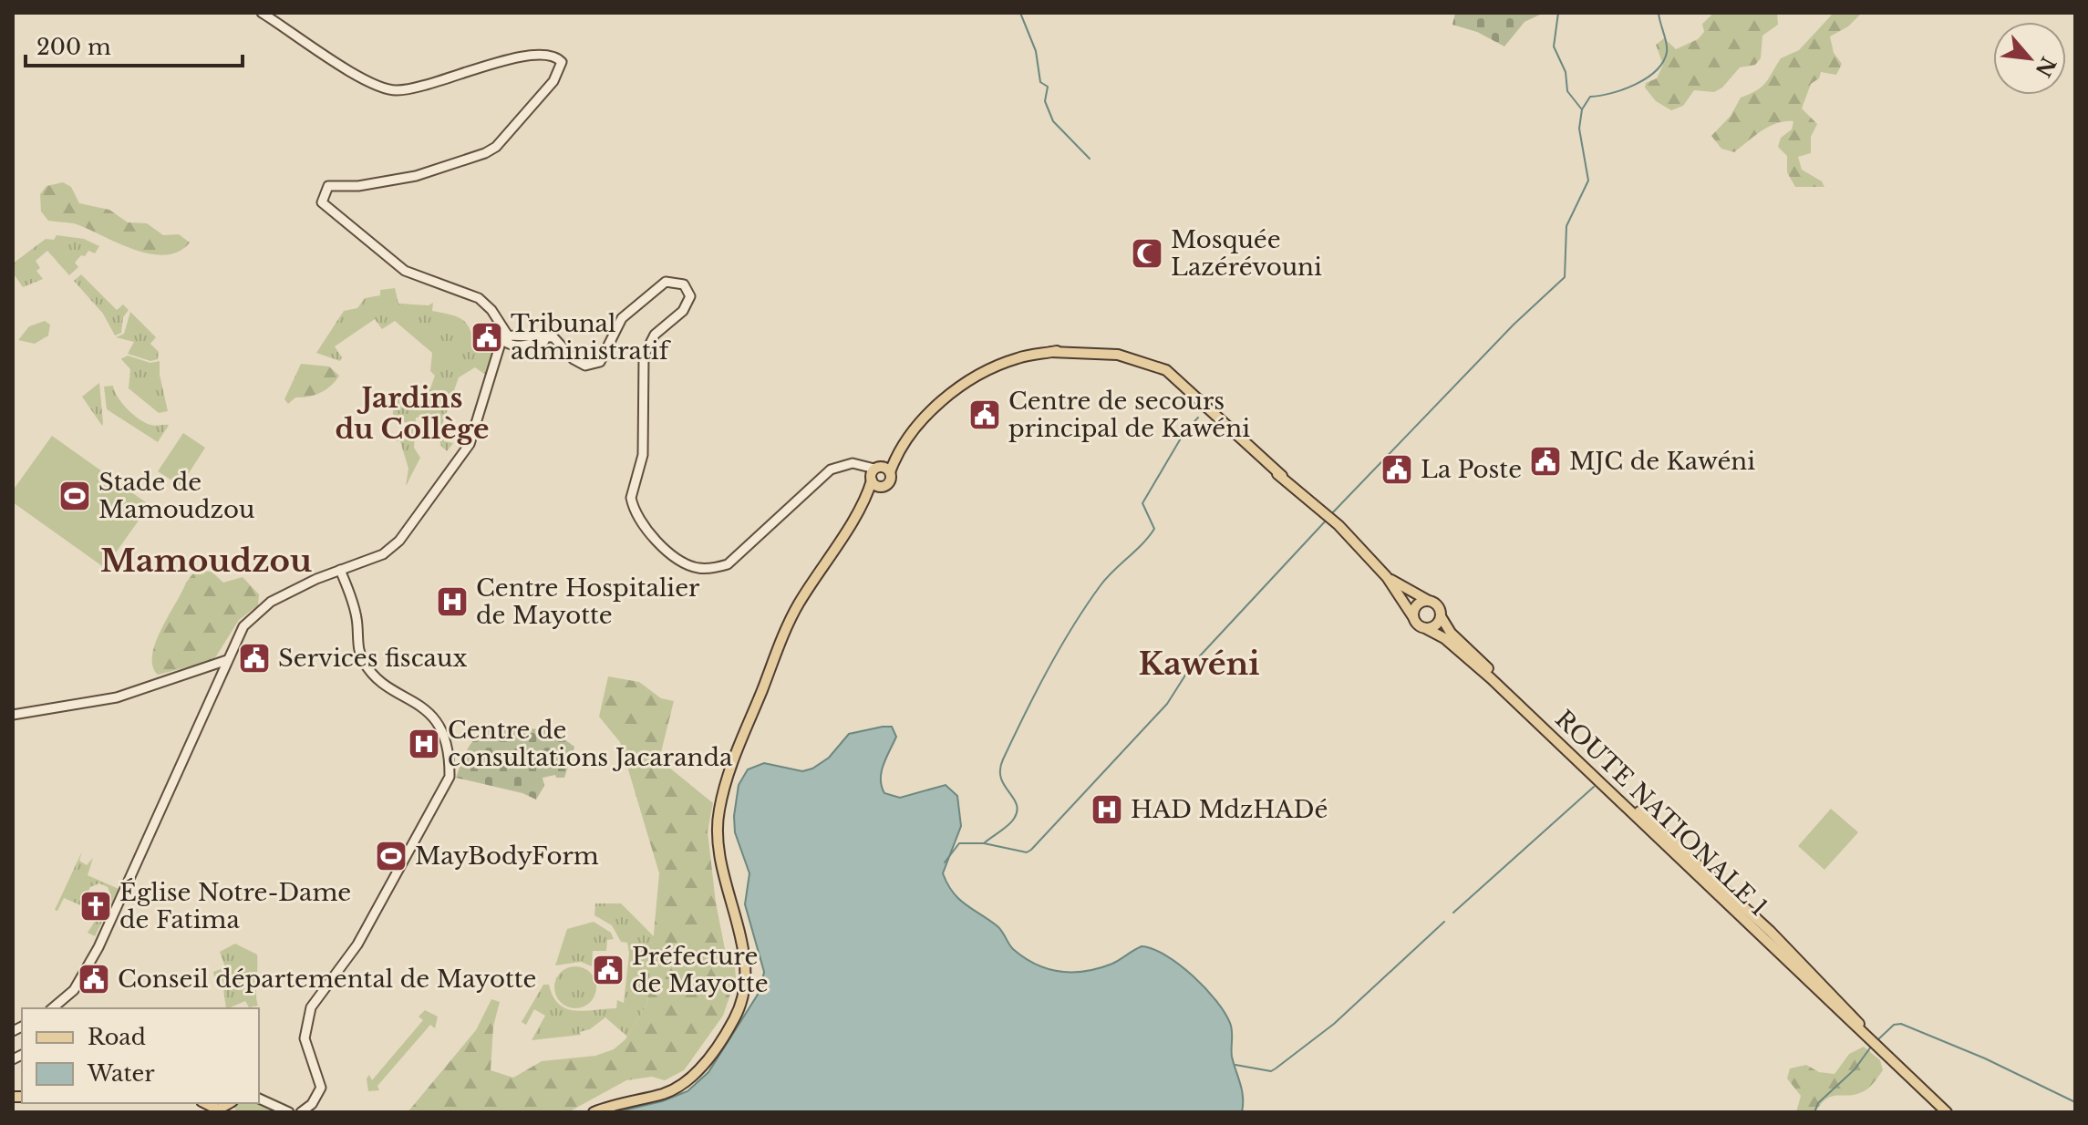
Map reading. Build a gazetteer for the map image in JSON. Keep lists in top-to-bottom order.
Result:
{
  "streets": {
    "main road": ["ROUTE NATIONALE 1"]
  },
  "districts": ["Jardins du Collège", "Mamoudzou", "Kawéni"],
  "places": {
    "mosque": ["Mosquée Lazérévouni"],
    "public building": [
      "Tribunal administratif",
      "Centre de secours principal de Kawéni",
      "MJC de Kawéni",
      "La Poste",
      "Services fiscaux",
      "Préfecture de Mayotte",
      "Conseil départemental de Mayotte"
    ],
    "sports": ["Stade de Mamoudzou", "MayBodyForm"],
    "hospital": ["Centre Hospitalier de Mayotte", "Centre de consultations Jacaranda", "HAD MdzHADé"],
    "church": ["Église Notre-Dame de Fatima"]
  },
  "legend": ["Road", "Water"],
  "scale_bar": "200 m",
  "north": "bottom right"
}
